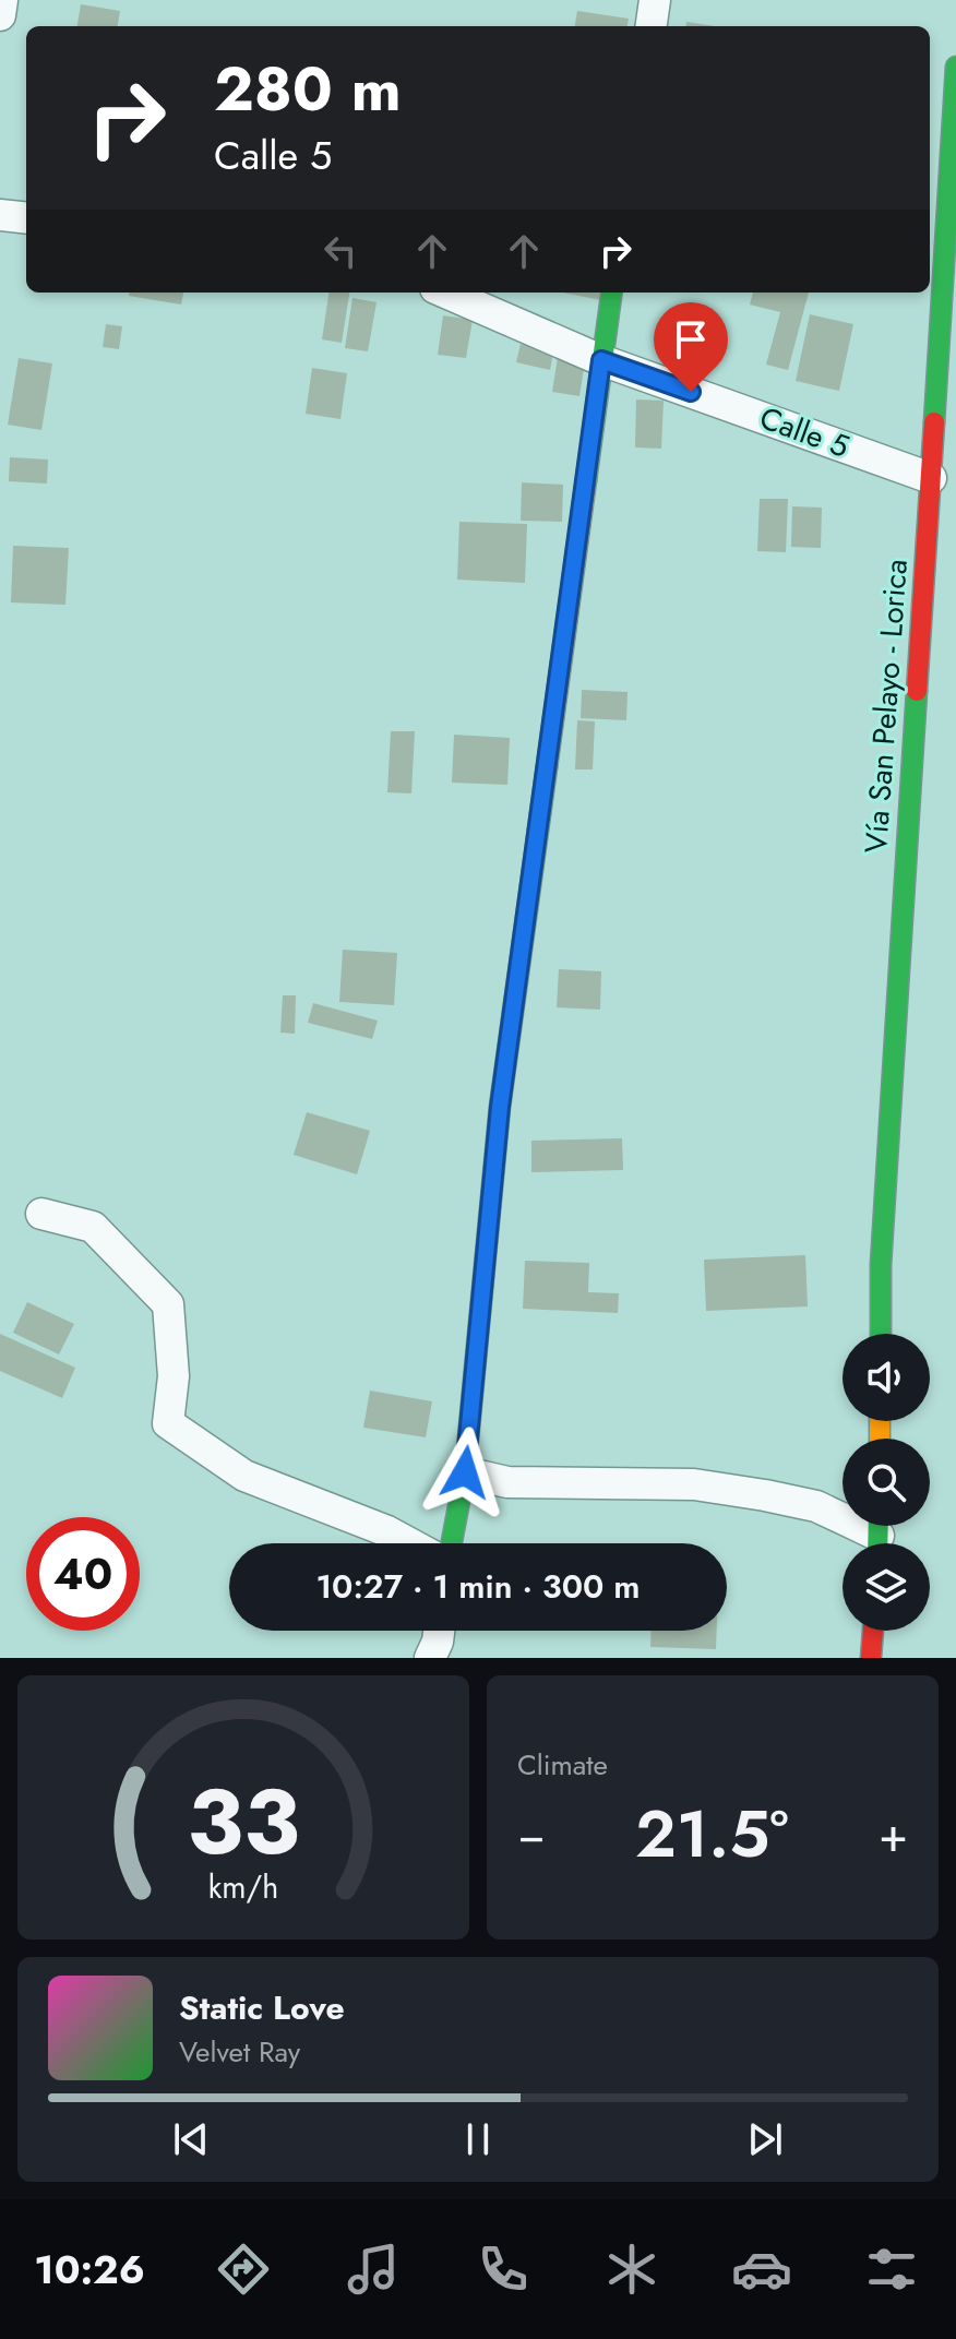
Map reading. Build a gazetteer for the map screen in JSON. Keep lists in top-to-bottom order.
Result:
{
  "streets": {
    "main road": ["Vía San Pelayo - Lorica"],
    "street": ["Calle 5"]
  },
  "crossings": [
    ["Calle 5", "Vía San Pelayo - Lorica"]
  ],
  "page": {
    "turn": ["280 m", "Calle 5"],
    "limit": "40",
    "trip": "10:27 · 1 min · 300 m",
    "tile": "Climate",
    "heat": ["−", "21.5°", "+"],
    "song": ["Static Love", "Velvet Ray"],
    "tabs": "10:26",
    "gauge": ["33", "km/h"]
  }
}
